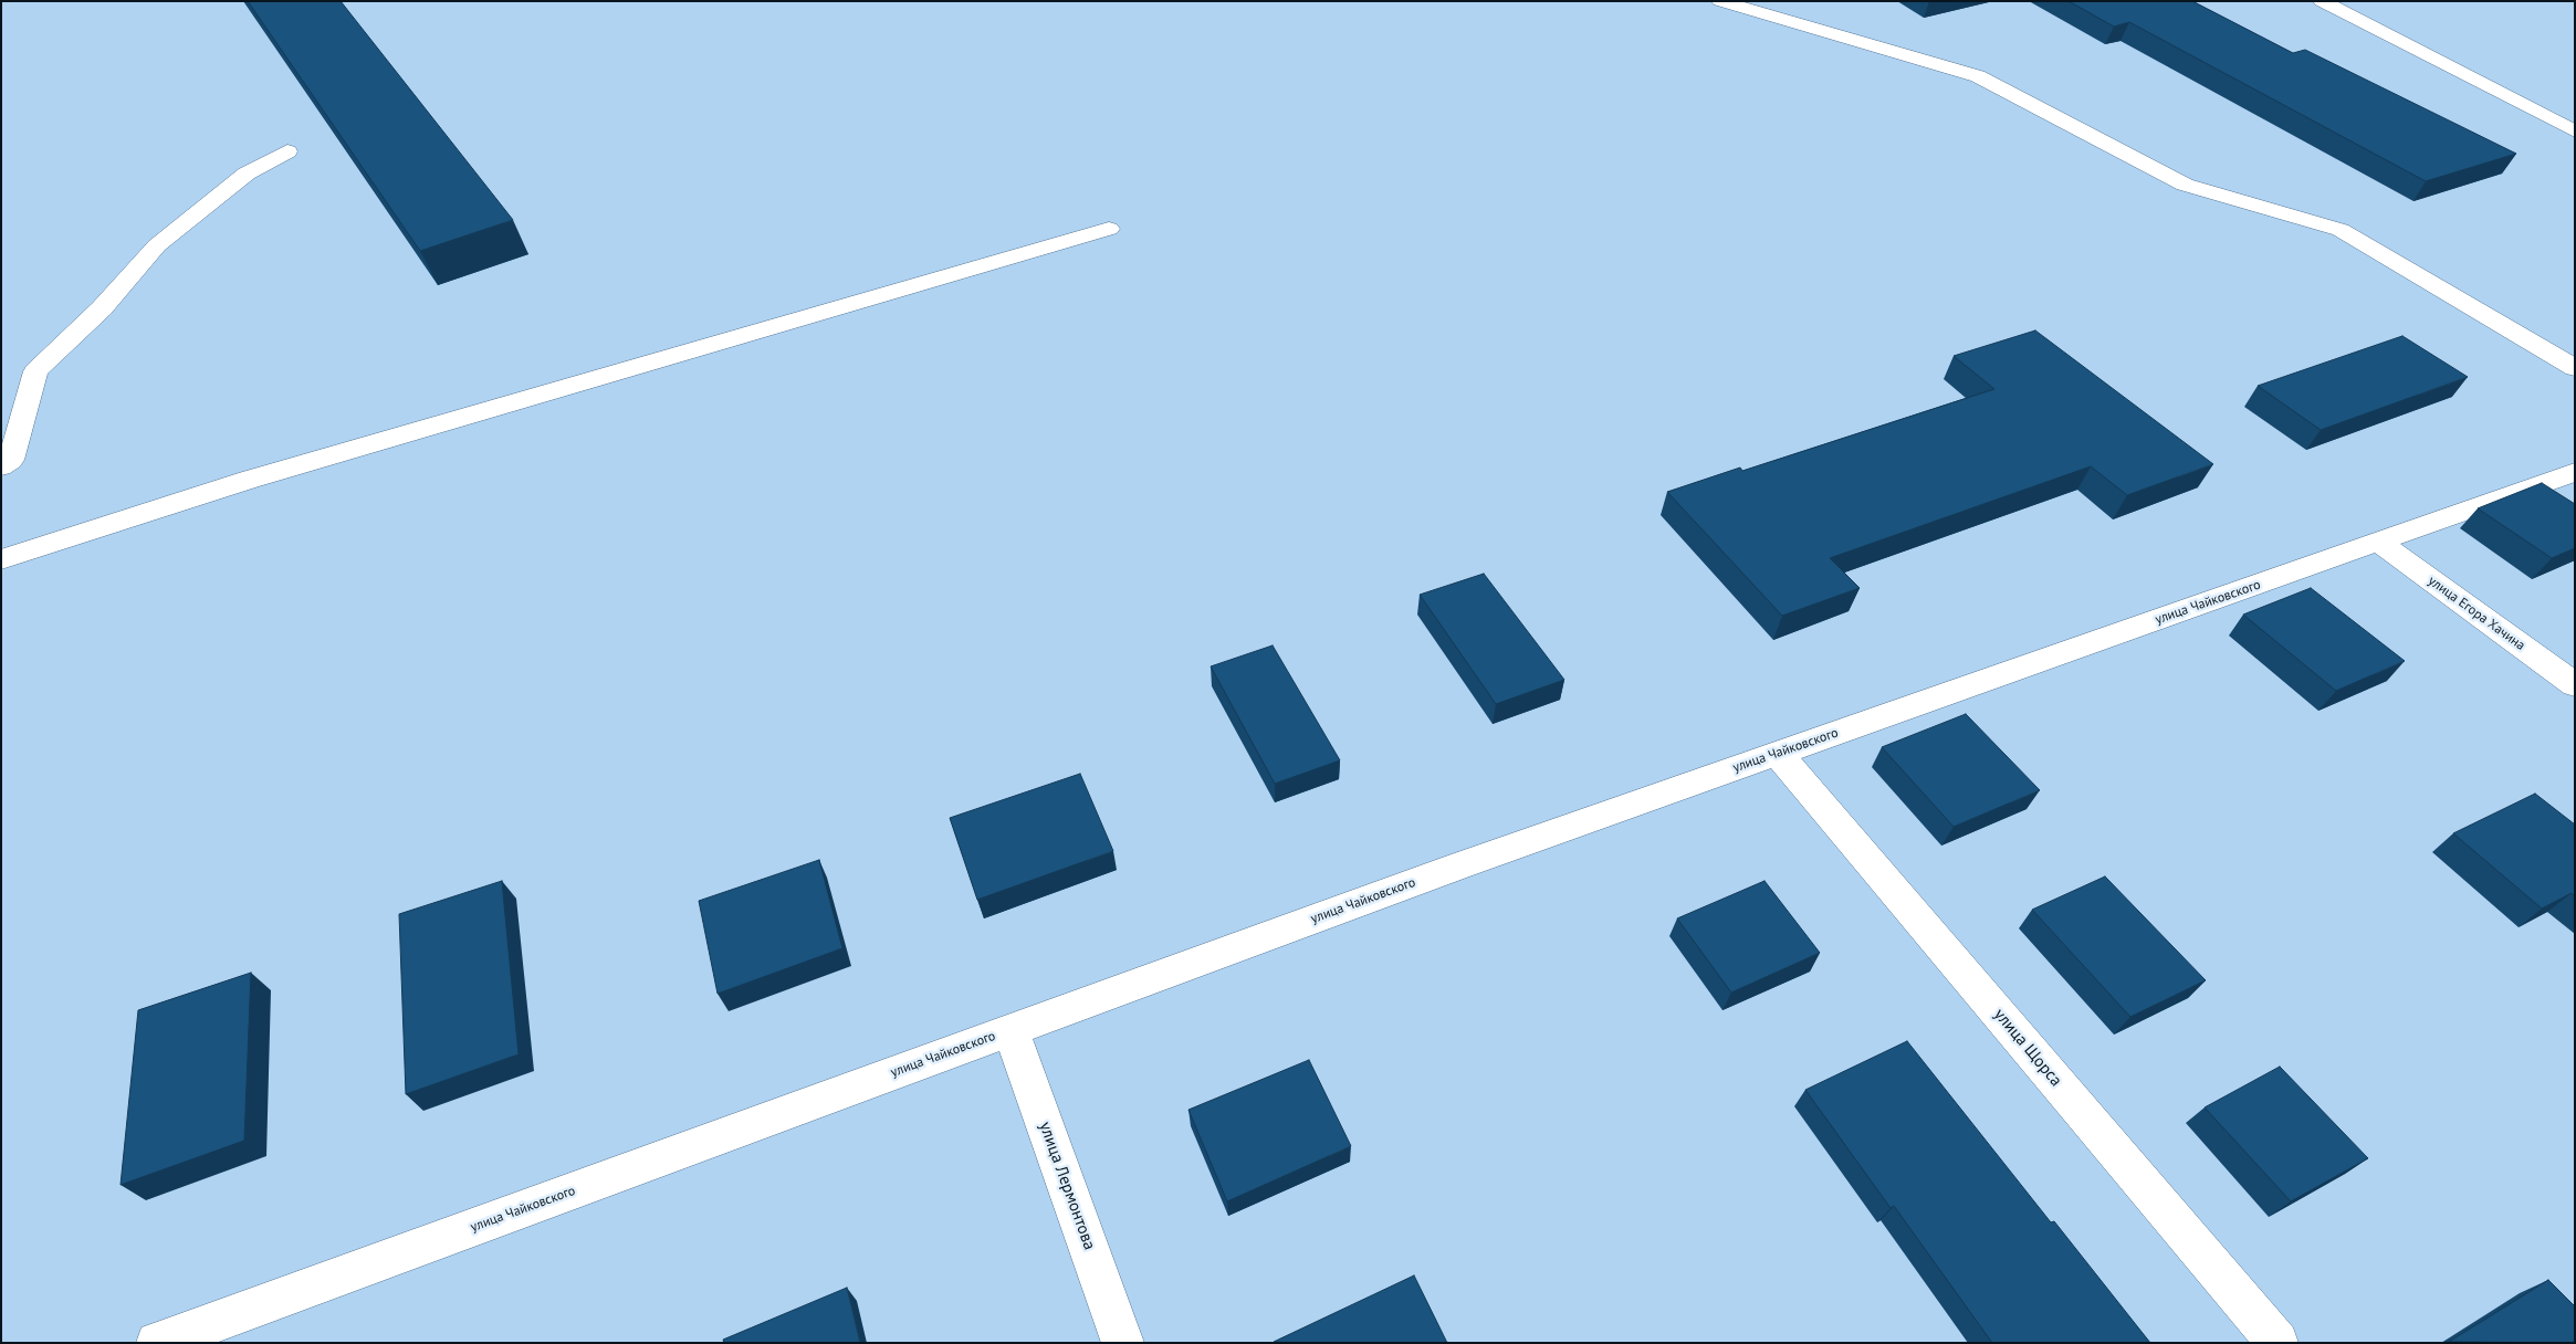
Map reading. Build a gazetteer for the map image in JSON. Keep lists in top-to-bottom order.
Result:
{
  "streets": {
    "street": [
      "улица Чайковского",
      "улица Егора Хачина",
      "улица Щорса",
      "улица Лермонтова"
    ]
  },
  "crossings": [
    ["улица Чайковского", "улица Егора Хачина"],
    ["улица Чайковского", "улица Щорса"],
    ["улица Чайковского", "улица Лермонтова"]
  ]
}
